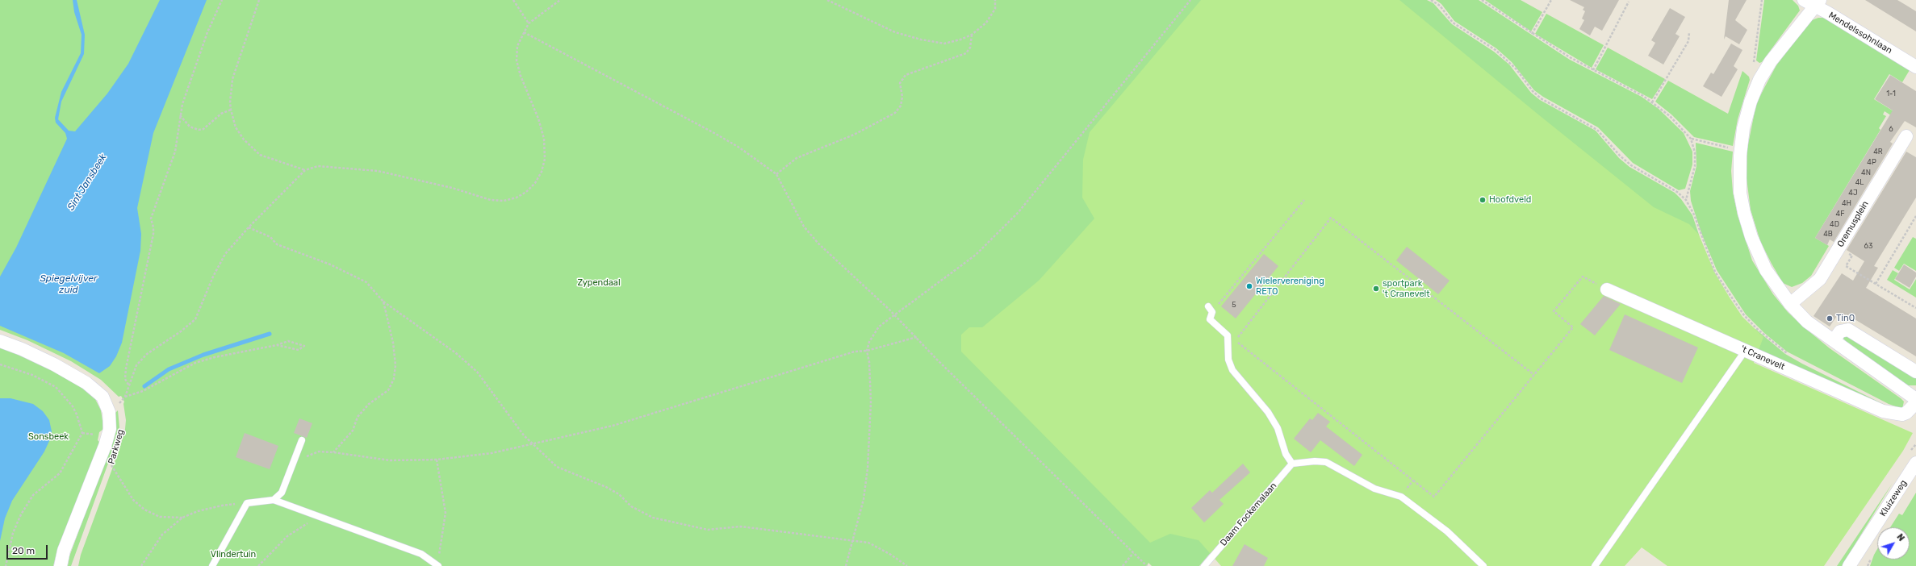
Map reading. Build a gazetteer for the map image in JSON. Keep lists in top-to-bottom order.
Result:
{
  "streets": {
    "street": [
      "Mendelssohnlaan",
      "Oremusplein",
      "'t Cranevelt",
      "Parkweg",
      "Kluizeweg"
    ],
    "lane": ["Daam Fockemalaan"]
  },
  "water": ["Sint Jansbeek", "Spiegelvijver zuid"],
  "parks": ["Zypendaal", "Sonsbeek", "Vlindertuin"],
  "places": [
    "Hoofdveld",
    "Wielervereniging RETO",
    "sportpark 't Cranevelt",
    "TinQ"
  ],
  "house_numbers": [
    "1-1",
    "6",
    "4R",
    "4P",
    "4N",
    "4L",
    "4J",
    "4H",
    "4F",
    "4D",
    "4B",
    "63",
    "5"
  ],
  "scale_bar": "20 m",
  "north": "top right"
}
